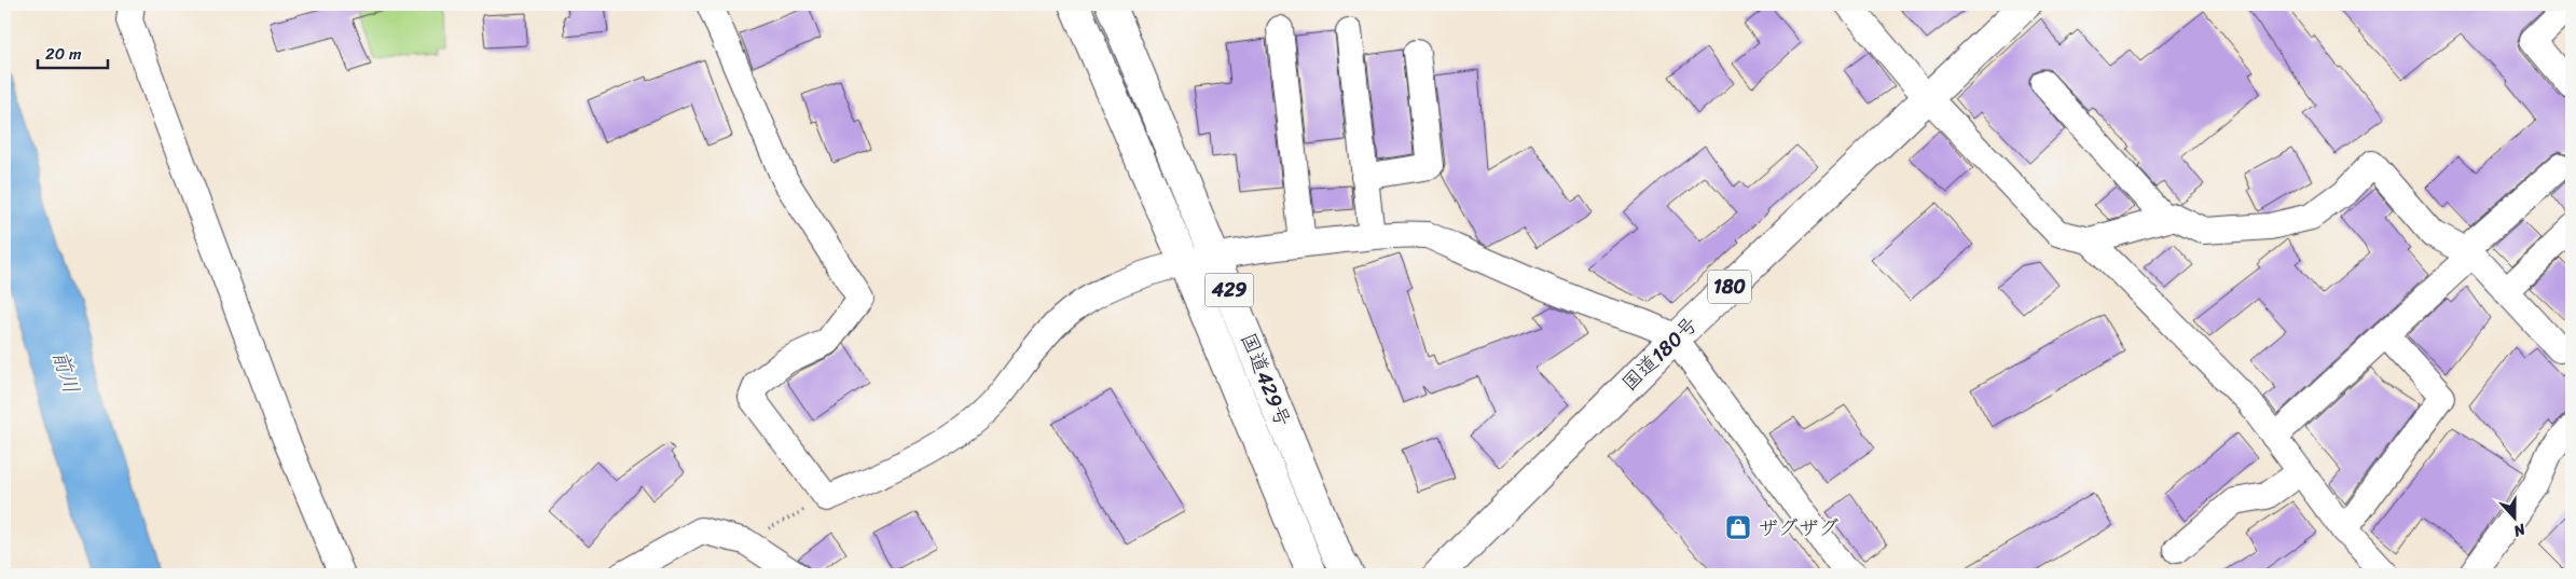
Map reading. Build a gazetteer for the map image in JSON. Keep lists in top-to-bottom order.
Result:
{
  "streets": {
    "highway": [
      "180",
      "429",
      "国道180号",
      "国道429号"
    ]
  },
  "water": ["前川"],
  "places": {
    "shop": ["ザグザグ"]
  },
  "scale_bar": "20 m",
  "north": "bottom"
}
